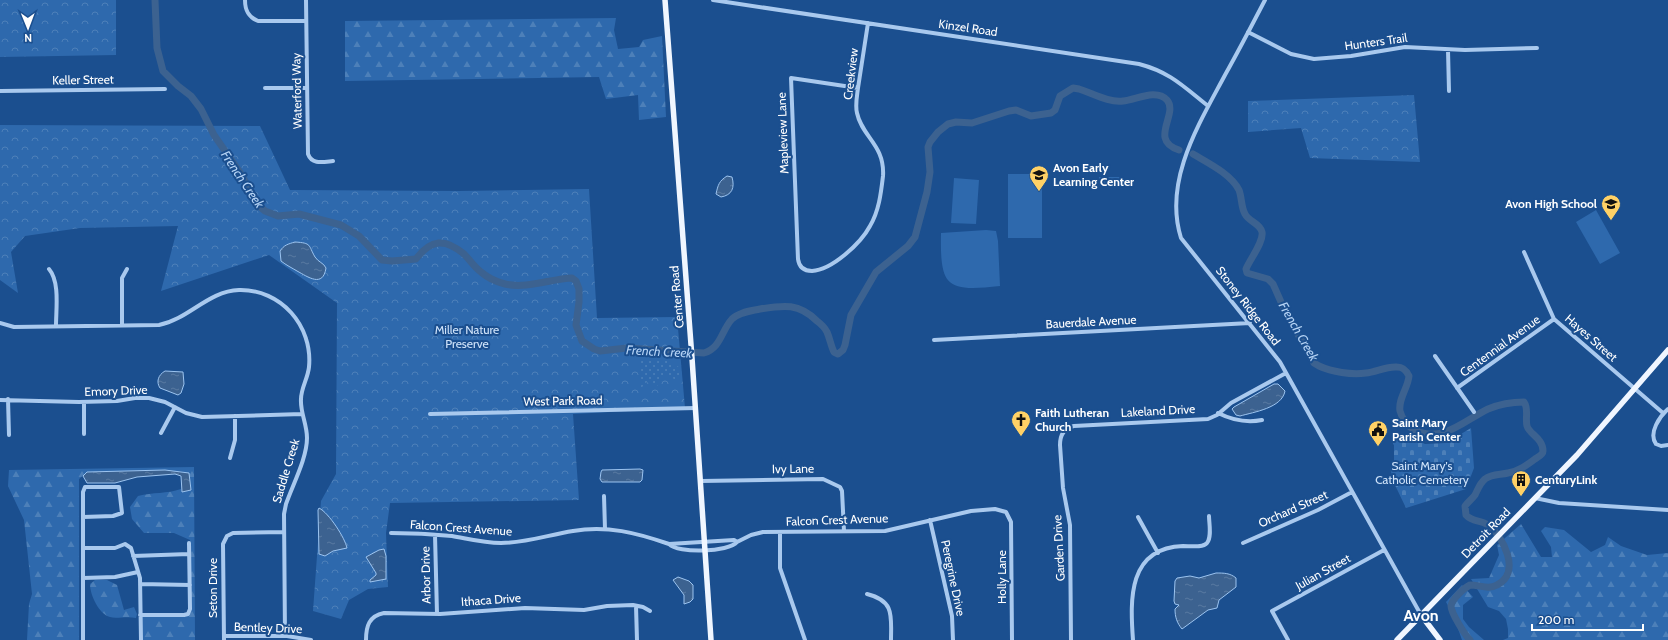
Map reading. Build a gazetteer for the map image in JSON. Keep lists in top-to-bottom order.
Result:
{
  "streets": {
    "main road": ["Center Road", "Detroit Road"],
    "street": [
      "Kinzel Road",
      "Hunters Trail",
      "Creekview",
      "Keller Street",
      "Waterford Way",
      "Mapleview Lane",
      "Stoney Ridge Road",
      "Bauerdale Avenue",
      "Hayes Street",
      "Centennial Avenue",
      "Emory Drive",
      "West Park Road",
      "Lakeland Drive",
      "Ivy Lane",
      "Saddle Creek",
      "Orchard Street",
      "Falcon Crest Avenue",
      "Garden Drive",
      "Julian Street",
      "Arbor Drive",
      "Holly Lane",
      "Peregrine Drive",
      "Seton Drive",
      "Ithaca Drive",
      "Bentley Drive"
    ]
  },
  "crossings": [
    ["Kinzel Road", "Creekview"],
    ["Kinzel Road", "Stoney Ridge Road"],
    ["Hunters Trail", "Stoney Ridge Road"],
    ["Creekview", "Mapleview Lane"],
    ["Center Road", "West Park Road"],
    ["Center Road", "Ivy Lane"],
    ["Center Road", "Falcon Crest Avenue"],
    ["Stoney Ridge Road", "Bauerdale Avenue"],
    ["Stoney Ridge Road", "Lakeland Drive"],
    ["Stoney Ridge Road", "Orchard Street"],
    ["Stoney Ridge Road", "Detroit Road"],
    ["Stoney Ridge Road", "Julian Street"],
    ["Hayes Street", "Centennial Avenue"],
    ["Hayes Street", "Detroit Road"],
    ["Emory Drive", "Saddle Creek"],
    ["Lakeland Drive", "Garden Drive"],
    ["Ivy Lane", "Falcon Crest Avenue"],
    ["Saddle Creek", "Seton Drive"],
    ["Saddle Creek", "Bentley Drive"],
    ["Falcon Crest Avenue", "Arbor Drive"],
    ["Falcon Crest Avenue", "Holly Lane"],
    ["Falcon Crest Avenue", "Peregrine Drive"],
    ["Arbor Drive", "Ithaca Drive"],
    ["Seton Drive", "Bentley Drive"]
  ],
  "districts": ["Avon"],
  "water": ["French Creek"],
  "parks": ["Miller Nature Preserve", "Saint Mary's Catholic Cemetery"],
  "places": {
    "school or university": ["Avon Early Learning Center", "Avon High School"],
    "church": ["Faith Lutheran Church"],
    "public building": ["Saint Mary Parish Center"],
    "building": ["CenturyLink"]
  },
  "scale_bar": "200 m",
  "north": "bottom"
}
